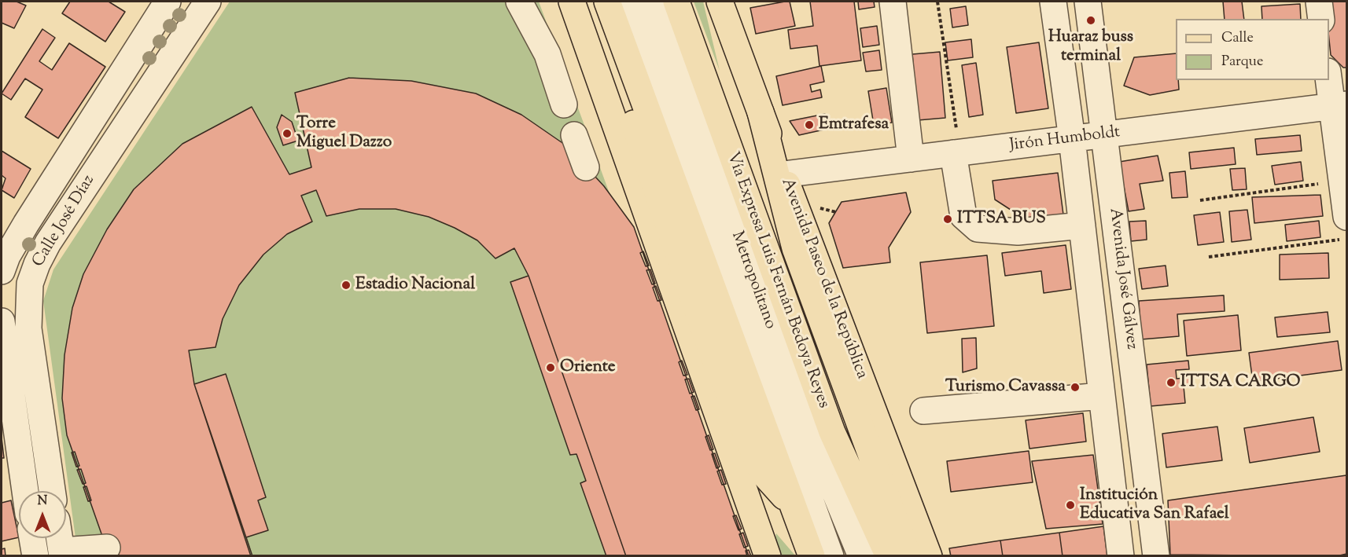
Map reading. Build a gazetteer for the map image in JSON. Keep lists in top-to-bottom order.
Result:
{
  "streets": {
    "main road": ["Avenida Paseo de la República", "Vía Expresa Luis Fernán Bedoya Reyes"],
    "street": [
      "Jirón Humboldt",
      "Calle José Díaz",
      "Avenida José Gálvez",
      "Metropolitano"
    ]
  },
  "crossings": [
    ["Jirón Humboldt", "Avenida Paseo de la República"],
    ["Jirón Humboldt", "Avenida José Gálvez"]
  ],
  "places": [
    "Huaraz buss terminal",
    "Emtrafesa",
    "Torre Miguel Dazzo",
    "ITTSA BUS",
    "Estadio Nacional",
    "Oriente",
    "ITTSA CARGO",
    "Turismo Cavassa",
    "Institución Educativa San Rafael"
  ],
  "legend": ["Calle", "Parque"],
  "north": "top"
}
